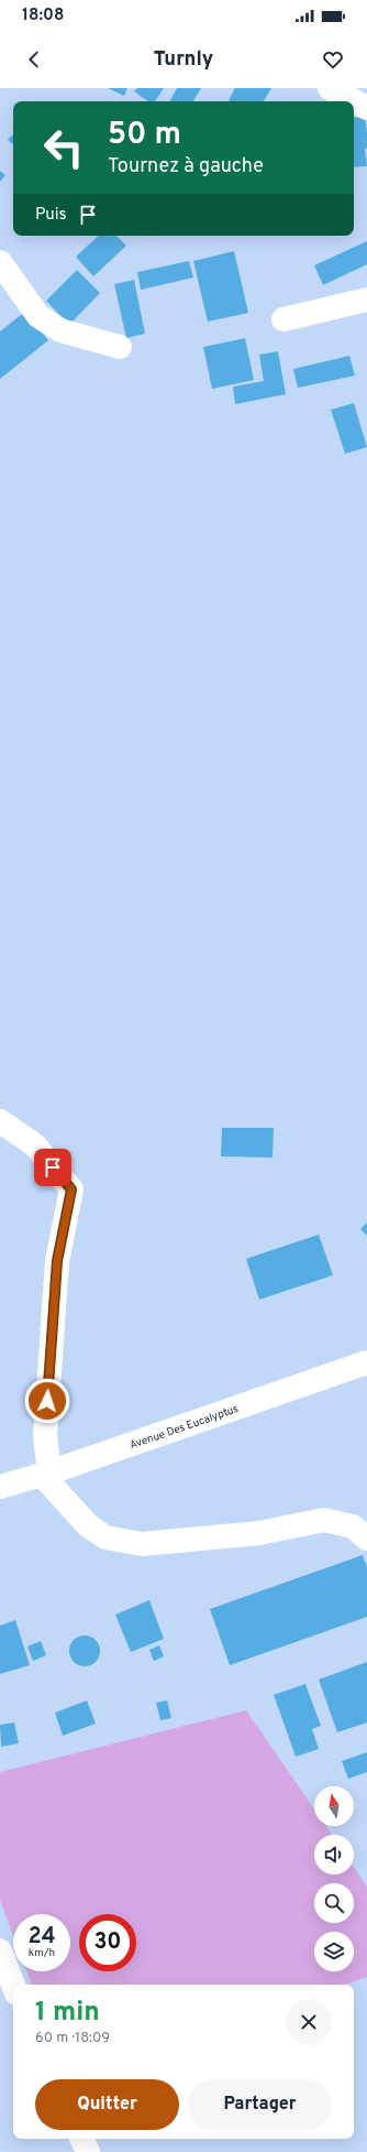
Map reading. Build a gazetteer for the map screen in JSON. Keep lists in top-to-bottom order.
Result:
{
  "streets": {
    "street": ["Avenue Des Eucalyptus"]
  },
  "north": "top",
  "page": {
    "status": "18:08",
    "header": "Turnly",
    "turn": ["50 m", "Tournez à gauche"],
    "then": "Puis",
    "speed": "24 km/h",
    "limit": "30",
    "heading": ["1 min", "60 m · 18:09"],
    "buttons": ["Quitter", "Partager"]
  }
}
